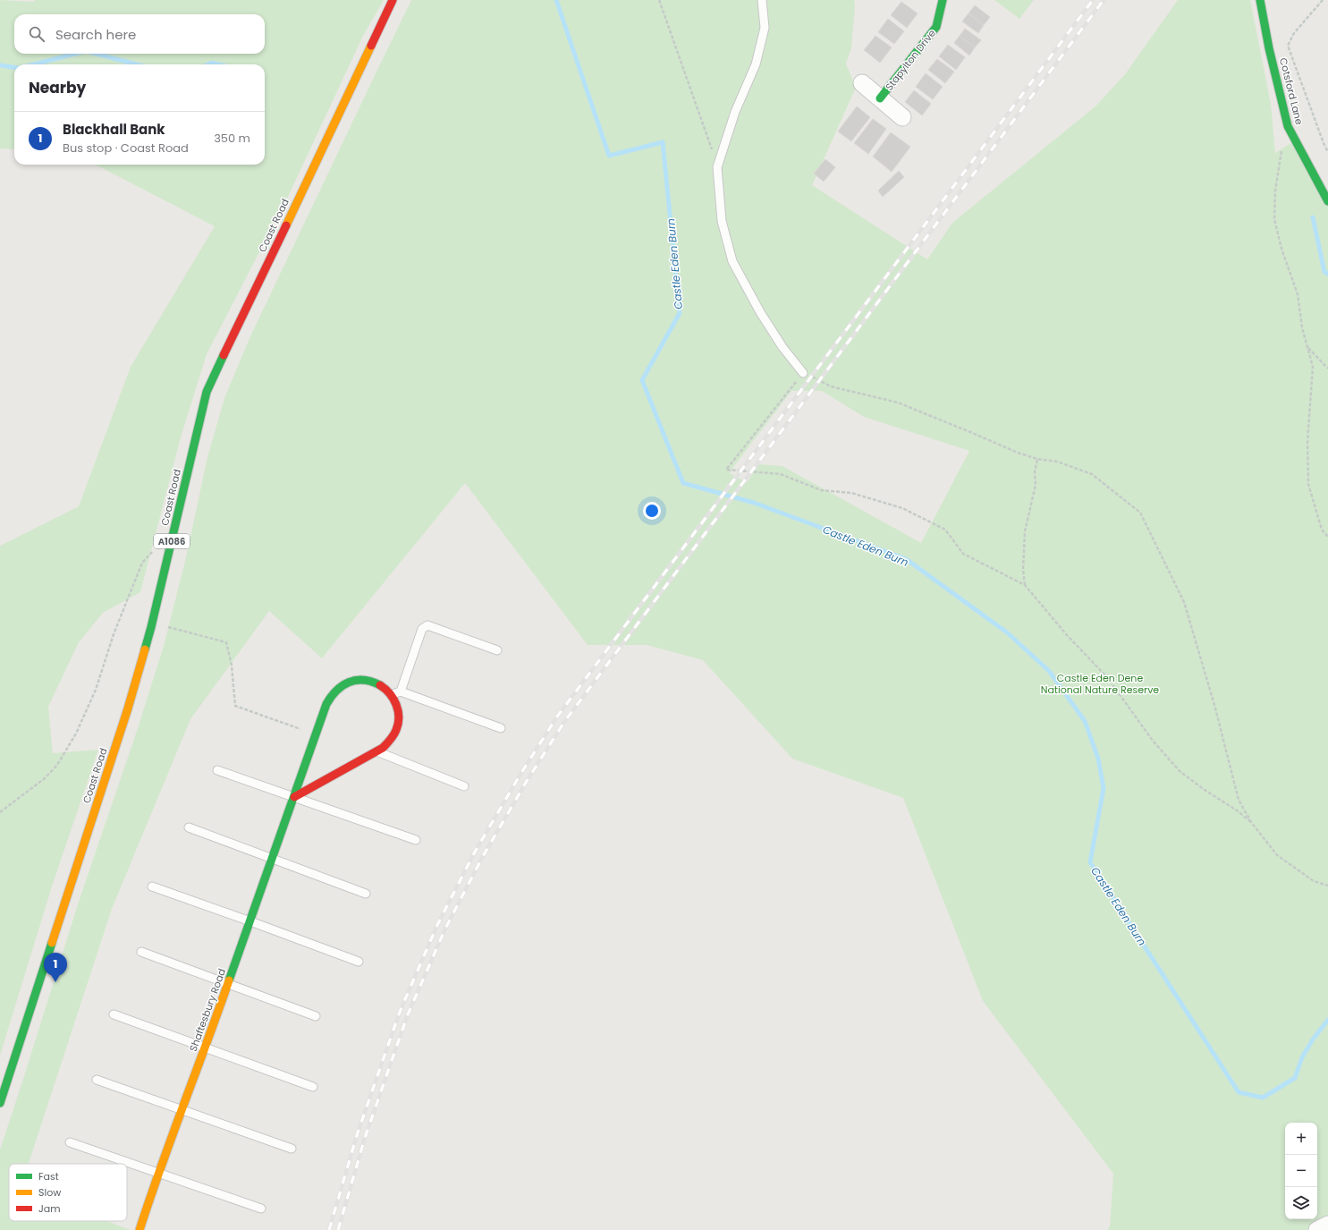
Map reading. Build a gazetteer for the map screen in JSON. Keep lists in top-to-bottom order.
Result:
{
  "streets": {
    "main road": [
      "Stapylton Drive",
      "Cotsford Lane",
      "Coast Road",
      "A1086",
      "Shaftesbury Road"
    ]
  },
  "water": ["Castle Eden Burn"],
  "parks": ["Castle Eden Dene National Nature Reserve"],
  "legend": ["Fast", "Slow", "Jam"],
  "page": {
    "search": "Search here",
    "heading": "Nearby",
    "list": [
      {
        "mark": "1",
        "name": "Blackhall Bank",
        "note": "Bus stop · Coast Road",
        "value": "350 m"
      }
    ],
    "pins": "1",
    "map_buttons": ["+", "−"]
  }
}
